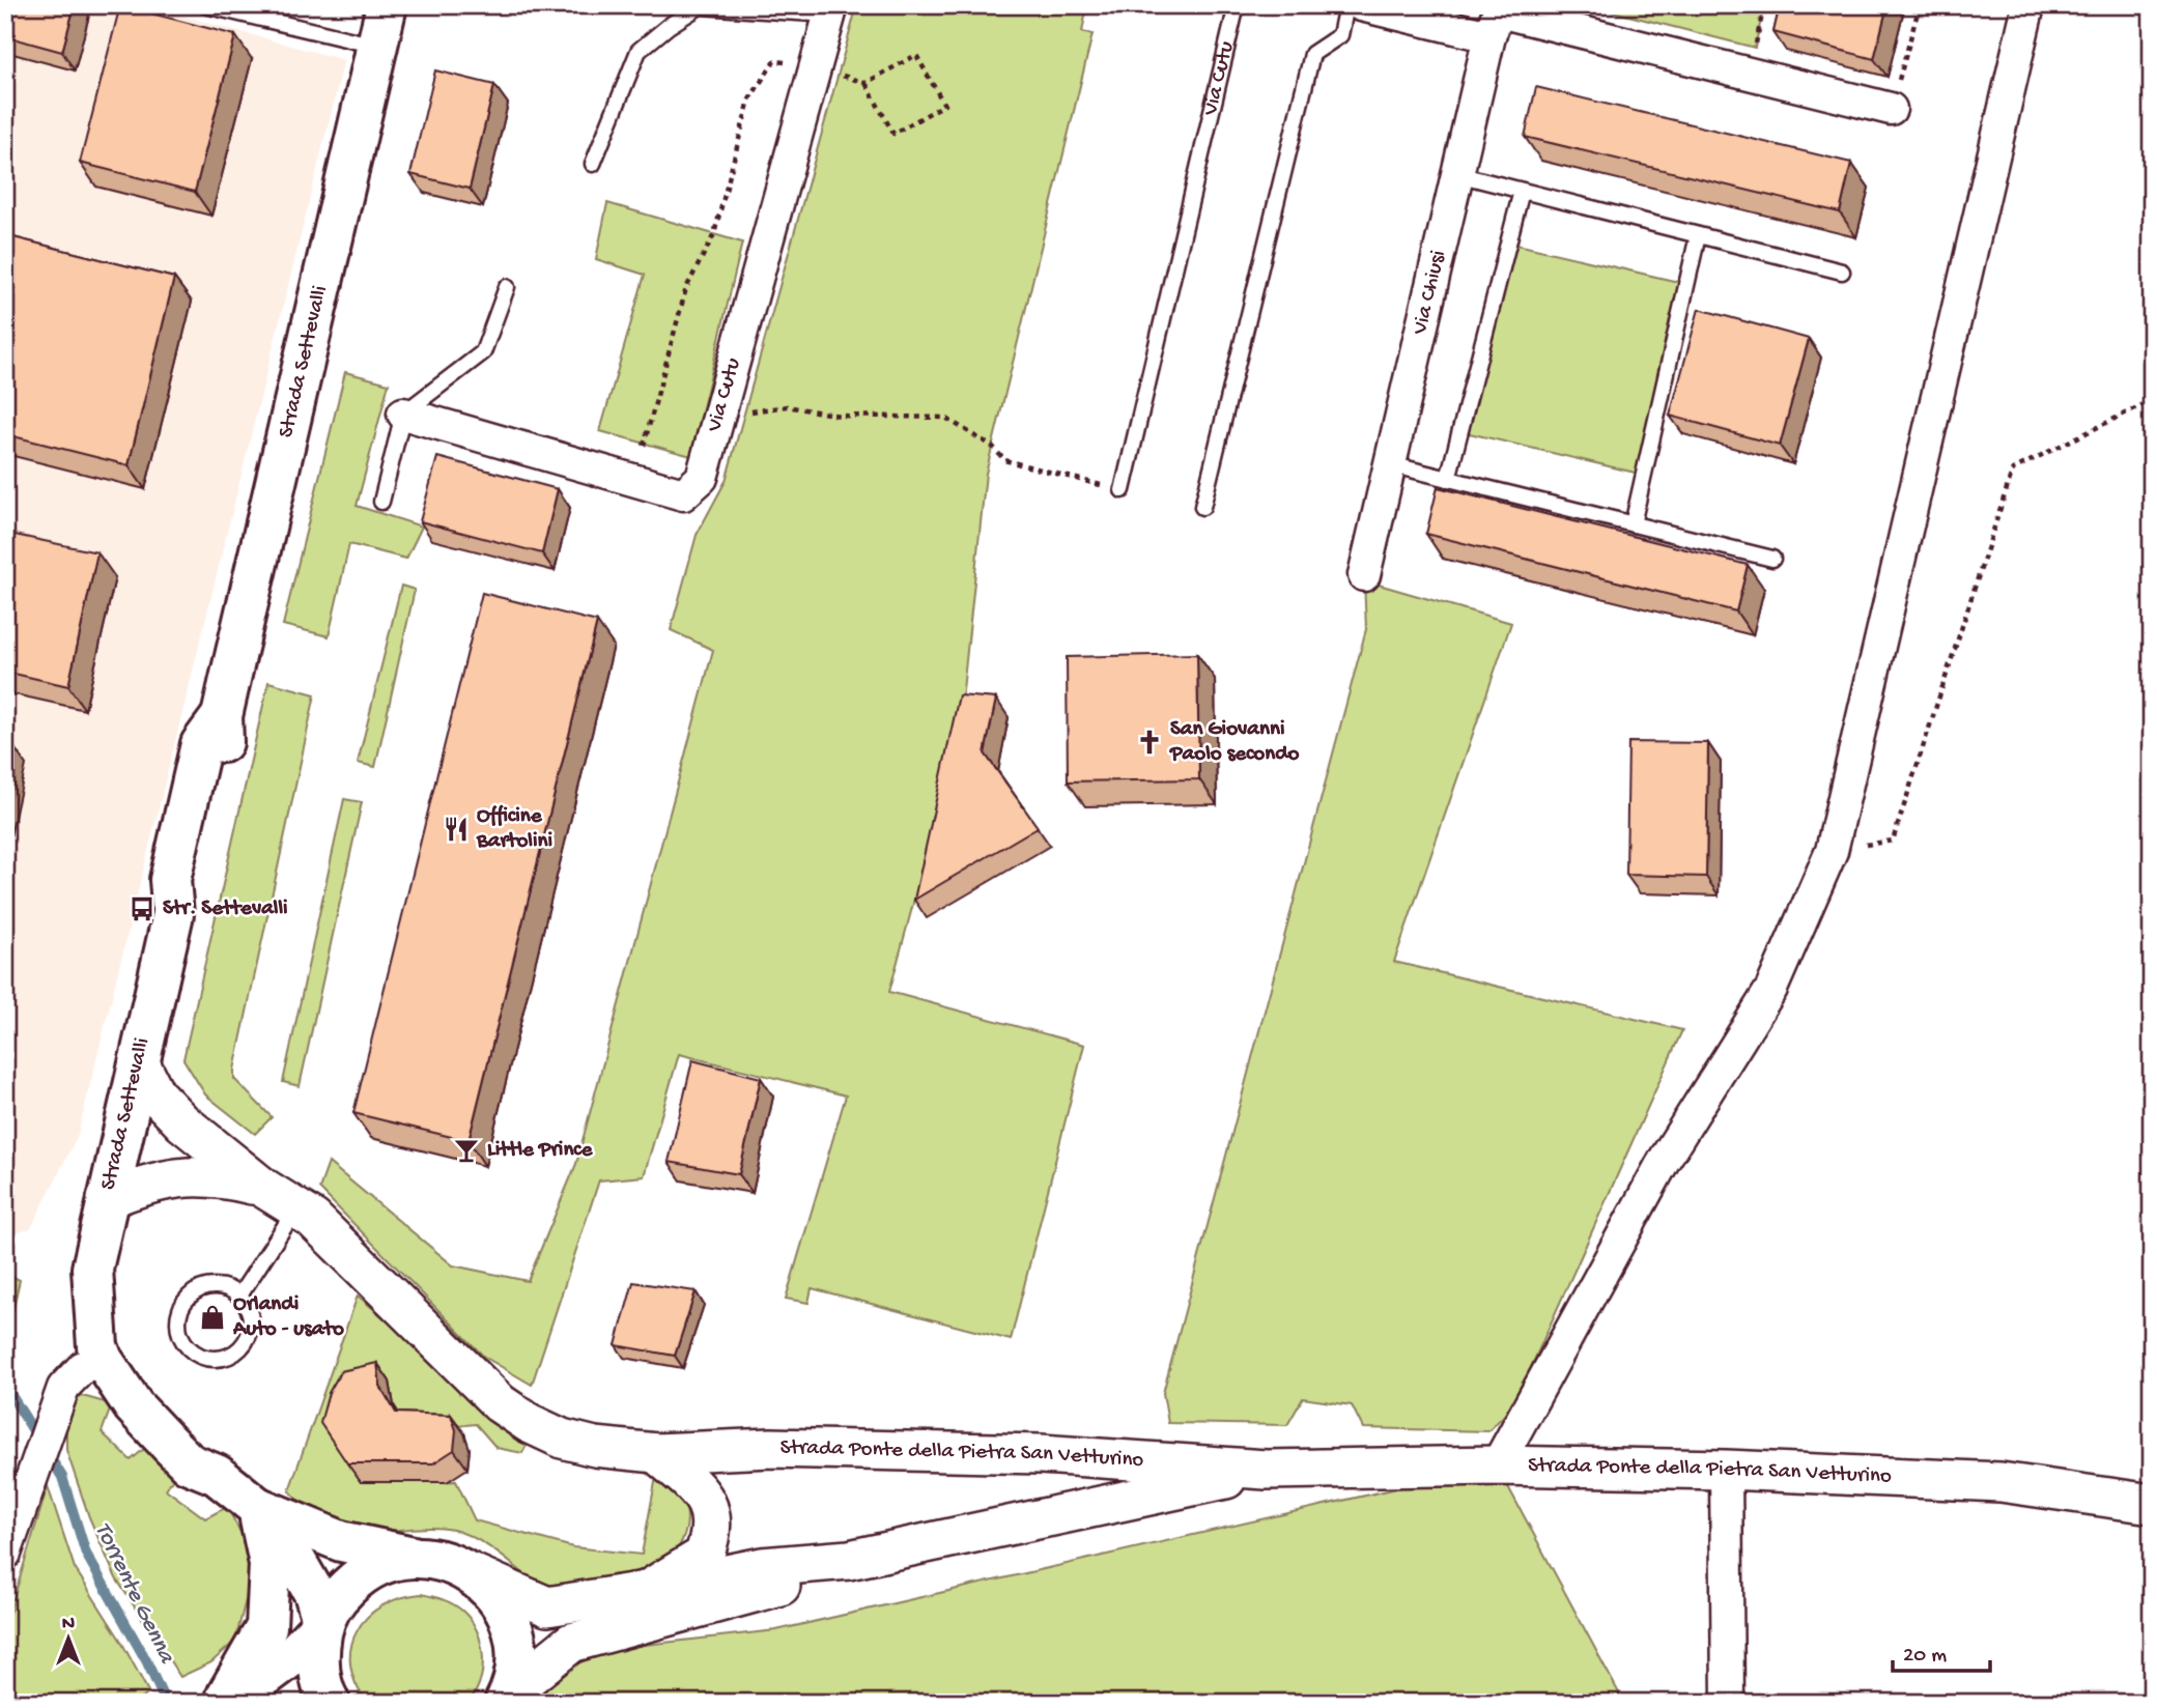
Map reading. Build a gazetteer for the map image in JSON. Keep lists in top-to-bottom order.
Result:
{
  "streets": {
    "main road": ["Strada Settevalli"],
    "street": ["Via Cutu", "Via Chiusi", "Strada Ponte della Pietra San Vetturino"]
  },
  "crossings": [
    ["Strada Settevalli", "Strada Ponte della Pietra San Vetturino"]
  ],
  "water": ["Torrente Genna"],
  "places": {
    "church": ["San Giovanni Paolo secondo"],
    "restaurant": ["Officine Bartolini"],
    "bus stop": ["Str. Settevalli"],
    "bar": ["Little Prince"],
    "shop": ["Orlandi Auto - usato"]
  },
  "scale_bar": "20 m",
  "north": "top"
}
